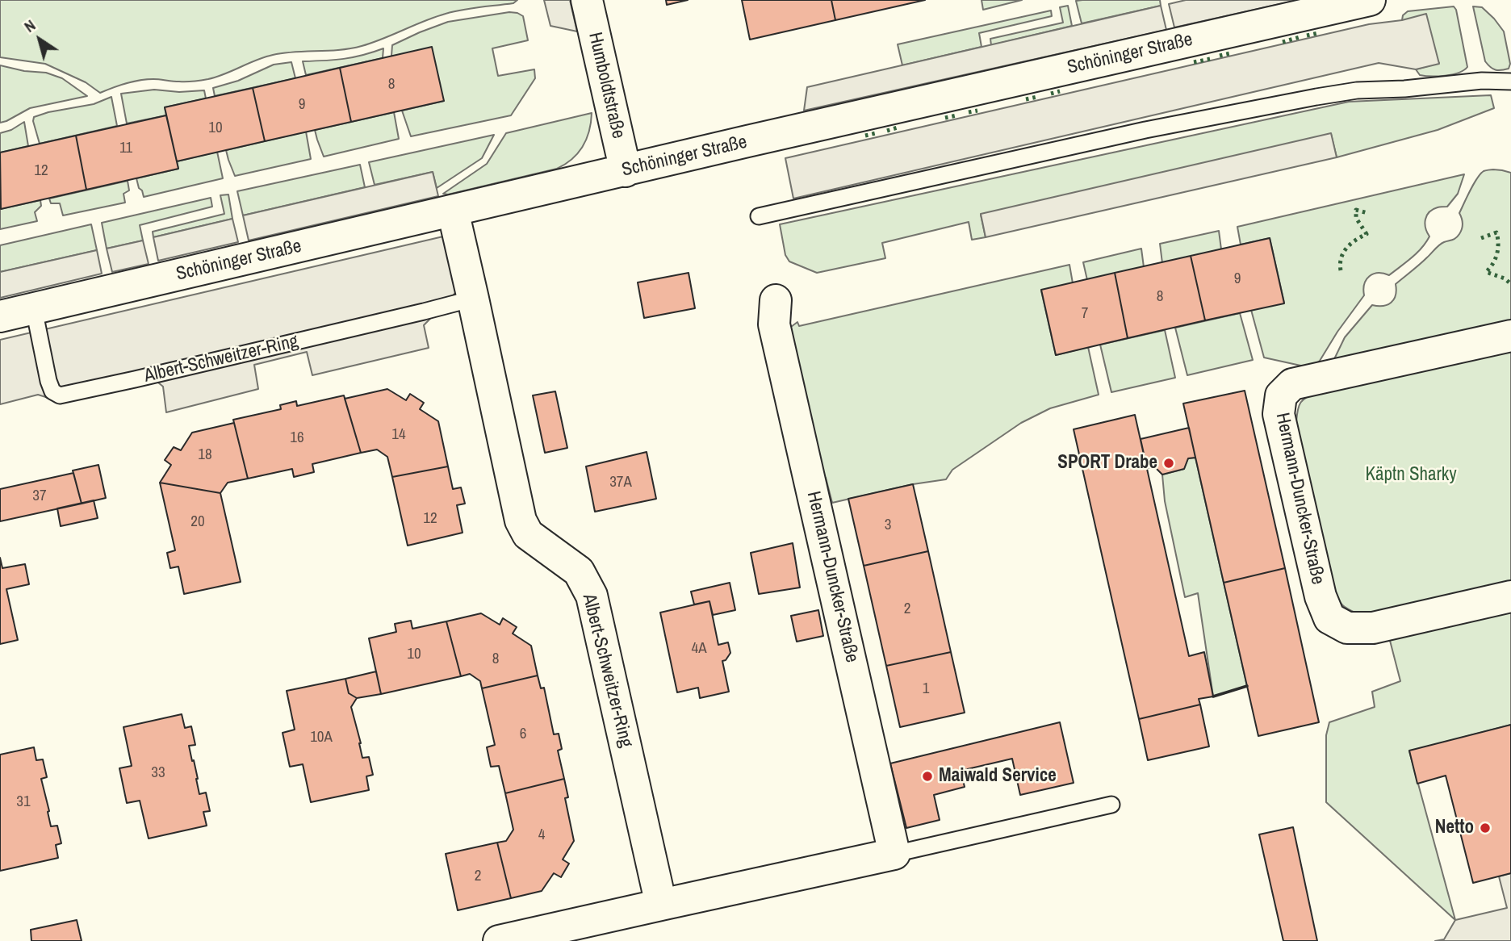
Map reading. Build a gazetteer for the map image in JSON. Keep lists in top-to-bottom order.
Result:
{
  "streets": {
    "street": [
      "Schöninger Straße",
      "Humboldtstraße",
      "Albert-Schweitzer-Ring",
      "Hermann-Duncker-Straße"
    ]
  },
  "crossings": [
    ["Schöninger Straße", "Humboldtstraße"],
    ["Schöninger Straße", "Albert-Schweitzer-Ring"]
  ],
  "parks": ["Käptn Sharky"],
  "places": ["SPORT Drabe", "Maiwald Service", "Netto"],
  "house_numbers": [
    "8",
    "9",
    "10",
    "11",
    "12",
    "9",
    "8",
    "7",
    "14",
    "16",
    "18",
    "37A",
    "37",
    "12",
    "20",
    "3",
    "2",
    "4A",
    "10",
    "8",
    "1",
    "6",
    "10A",
    "33",
    "31",
    "4",
    "2"
  ],
  "north": "top left"
}
